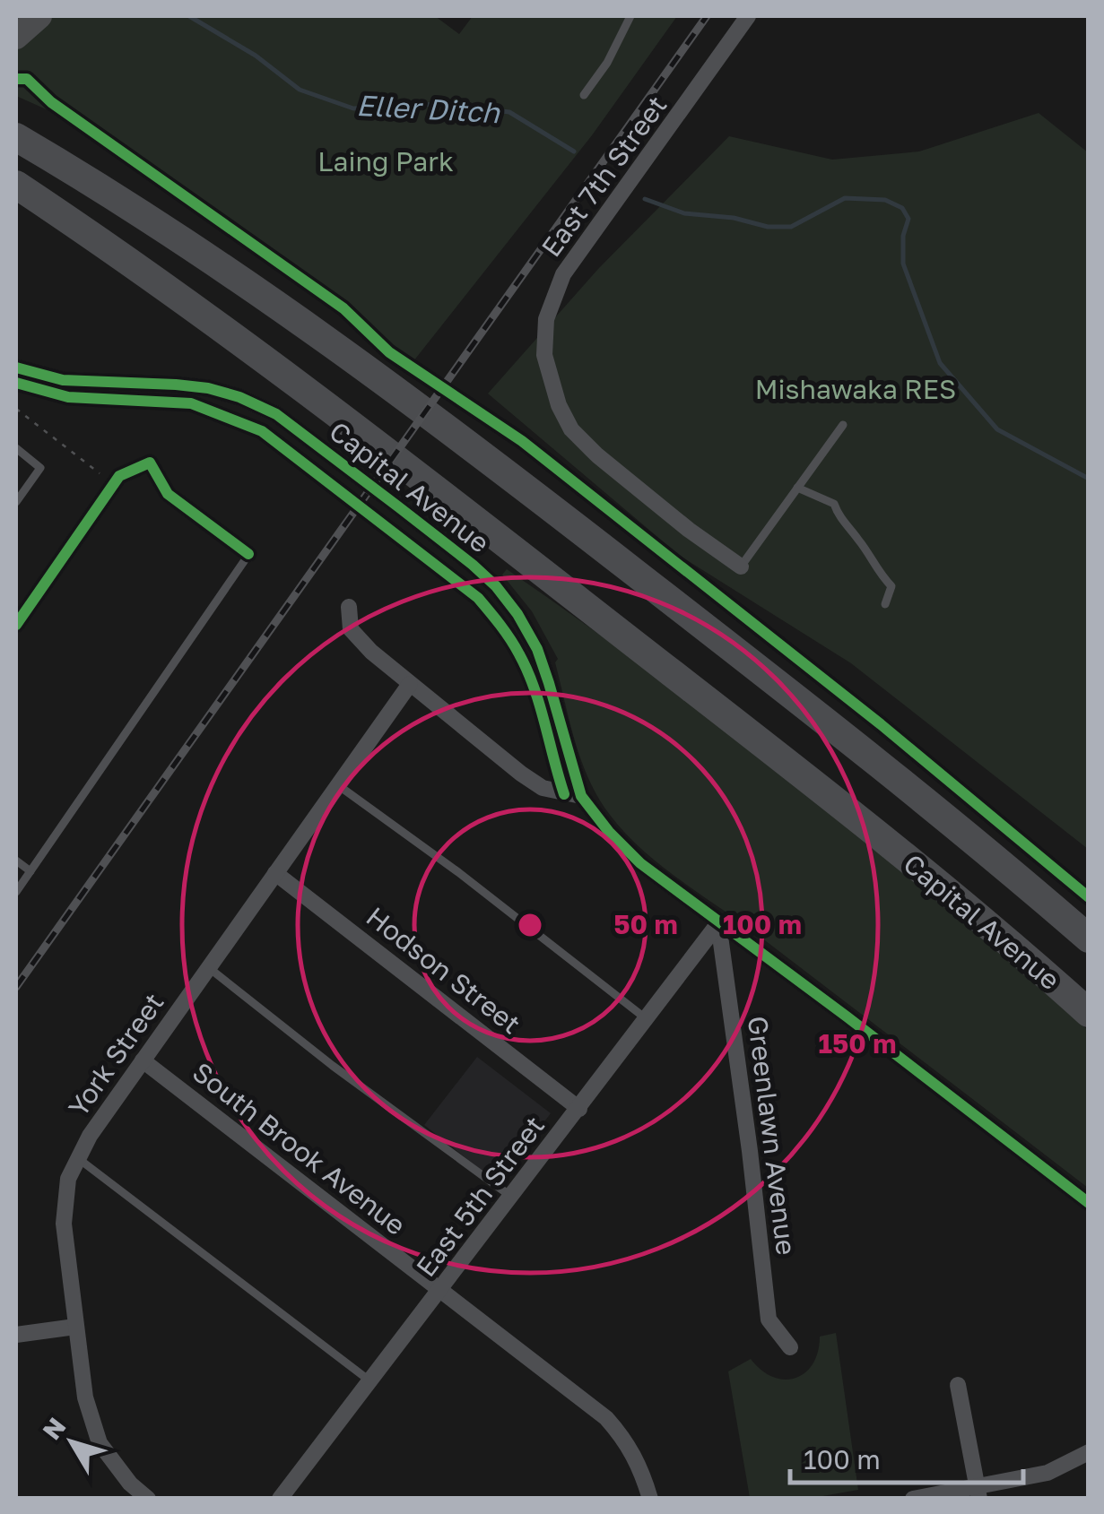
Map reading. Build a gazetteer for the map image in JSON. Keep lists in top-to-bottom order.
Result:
{
  "streets": {
    "highway": ["Capital Avenue"],
    "street": [
      "East 7th Street",
      "Hodson Street",
      "York Street",
      "Greenlawn Avenue",
      "South Brook Avenue",
      "East 5th Street"
    ]
  },
  "crossings": [
    ["Capital Avenue", "Greenlawn Avenue"],
    ["Capital Avenue", "East 5th Street"],
    ["Hodson Street", "York Street"],
    ["Hodson Street", "East 5th Street"],
    ["York Street", "South Brook Avenue"],
    ["Greenlawn Avenue", "East 5th Street"],
    ["South Brook Avenue", "East 5th Street"]
  ],
  "water": ["Eller Ditch"],
  "parks": ["Laing Park", "Mishawaka RES"],
  "scale_bar": "100 m",
  "north": "top left",
  "rings": ["50 m", "100 m", "150 m"]
}
